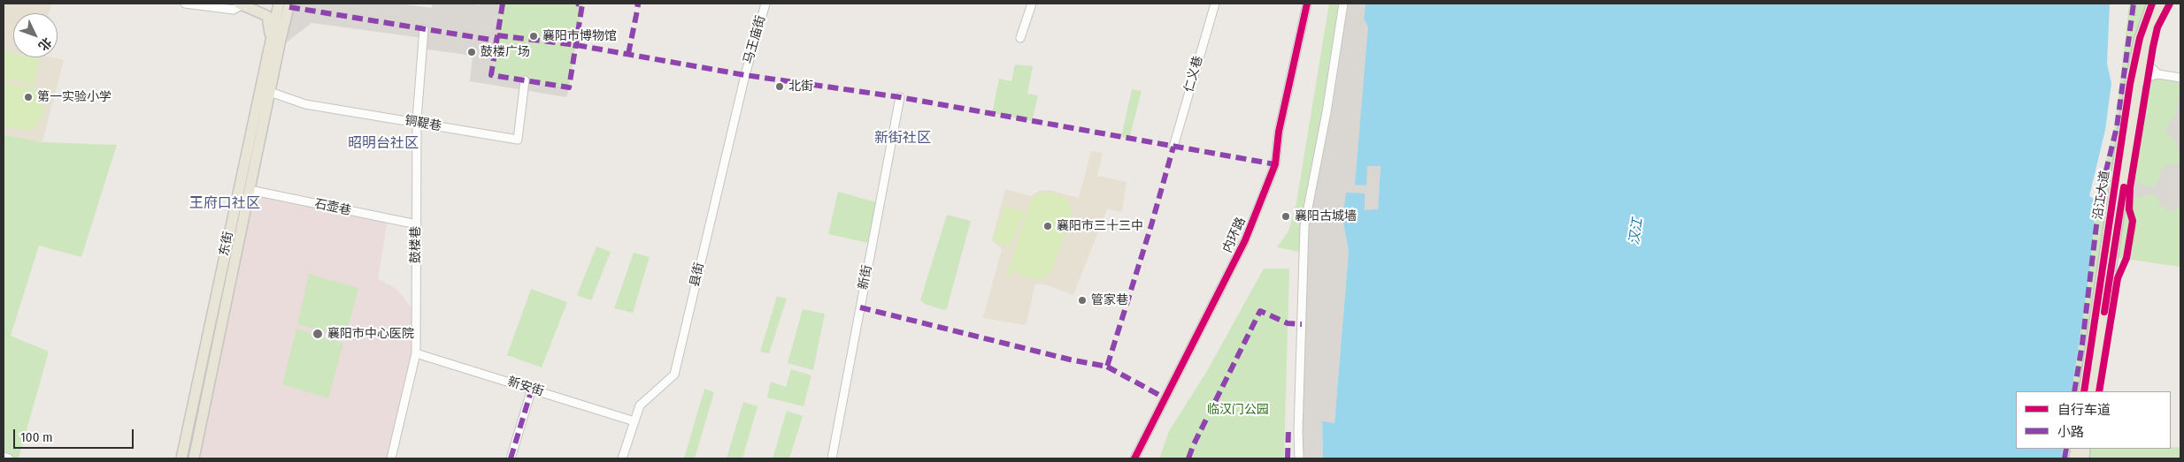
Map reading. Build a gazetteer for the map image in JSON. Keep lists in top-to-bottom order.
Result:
{
  "streets": {
    "main road": ["沿江大道", "东街"],
    "street": [
      "马王庙街",
      "仁义巷",
      "铜鞮巷",
      "石壶巷",
      "内环路",
      "鼓楼巷",
      "县街",
      "新街",
      "新安街"
    ]
  },
  "crossings": [
    ["马王庙街", "县街"],
    ["铜鞮巷", "东街"],
    ["铜鞮巷", "鼓楼巷"],
    ["石壶巷", "东街"],
    ["石壶巷", "鼓楼巷"],
    ["鼓楼巷", "新安街"],
    ["县街", "新安街"]
  ],
  "districts": ["新街社区", "昭明台社区", "王府口社区"],
  "water": ["汉江"],
  "parks": ["临汉门公园"],
  "places": [
    "襄阳市博物馆",
    "鼓楼广场",
    "北街",
    "第一实验小学",
    "襄阳古城墙",
    "襄阳市三十三中",
    "管家巷",
    "襄阳市中心医院"
  ],
  "legend": ["自行车道", "小路"],
  "scale_bar": "100 m",
  "north": "bottom right"
}
